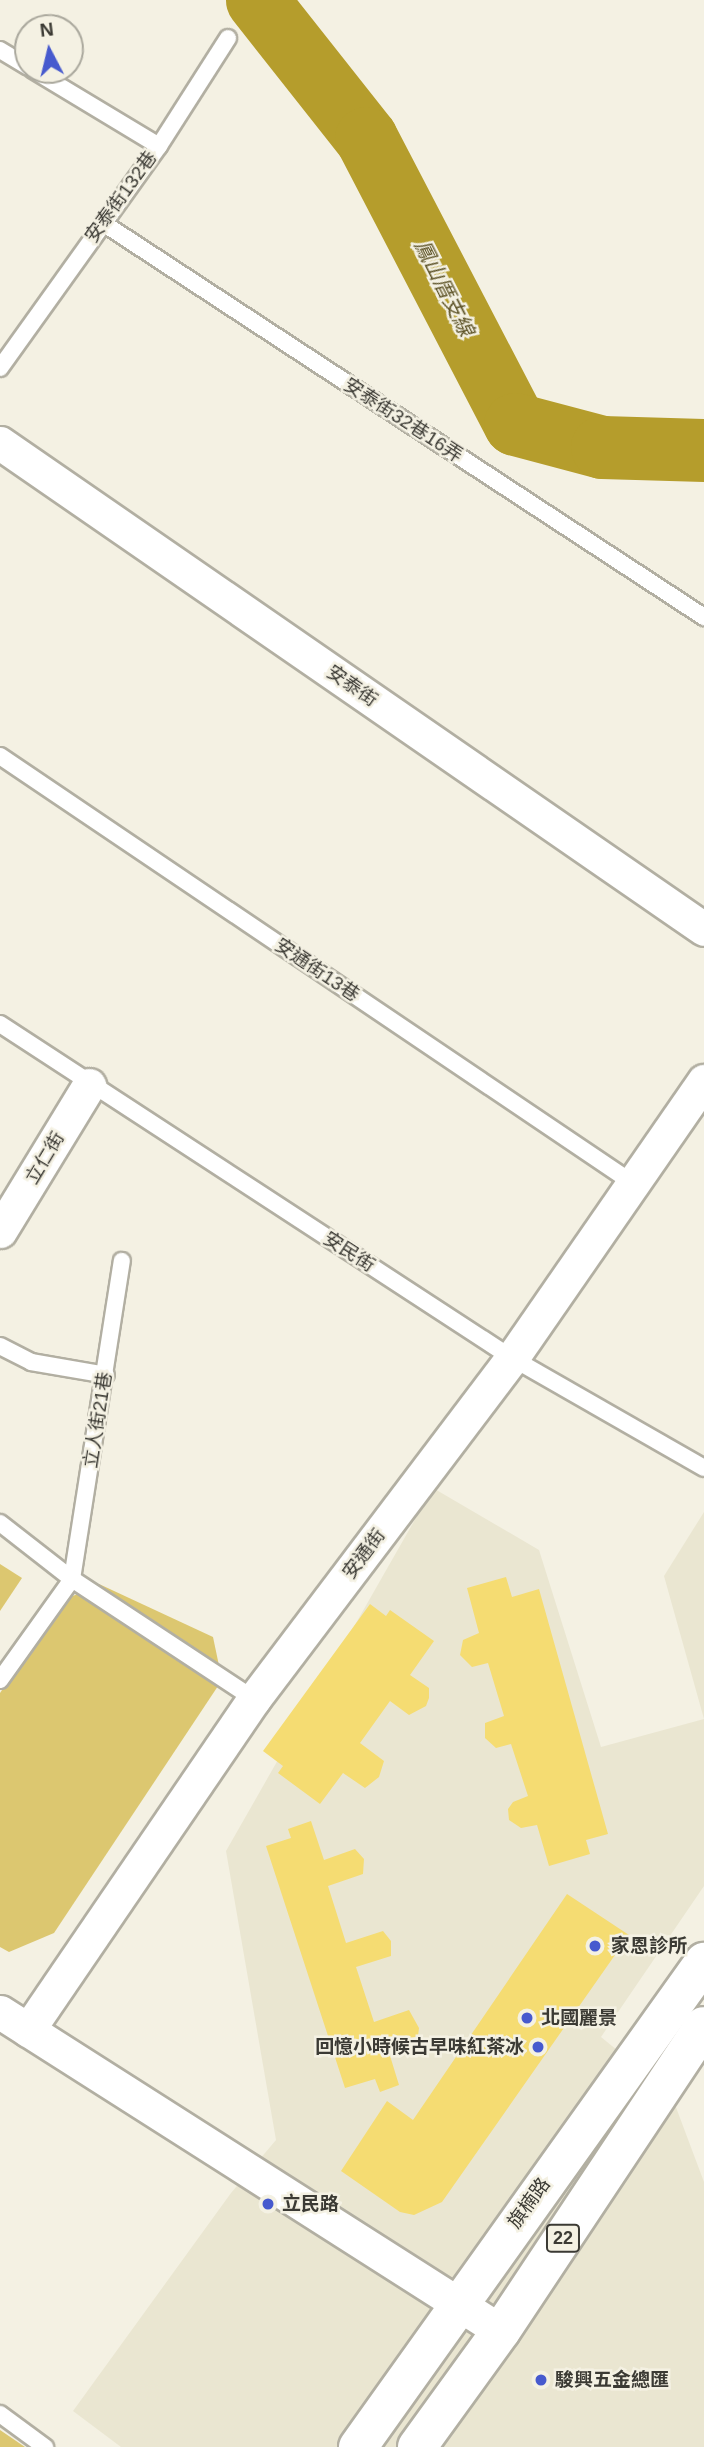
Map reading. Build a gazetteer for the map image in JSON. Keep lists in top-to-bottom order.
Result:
{
  "streets": {
    "main road": ["旗楠路", "22"],
    "street": ["安泰街", "立仁街", "安通街"],
    "lane": [
      "安泰街132巷",
      "安泰街32巷16弄",
      "安通街13巷",
      "安民街",
      "立人街21巷"
    ]
  },
  "crossings": [
    ["安泰街132巷", "安泰街32巷16弄"],
    ["安通街13巷", "安通街"],
    ["立仁街", "安民街"],
    ["安民街", "安通街"]
  ],
  "water": ["鳳山厝支線"],
  "places": [
    "家恩診所",
    "北國麗景",
    "回憶小時候古早味紅茶冰",
    "立民路",
    "駿興五金總匯"
  ],
  "north": "top"
}
